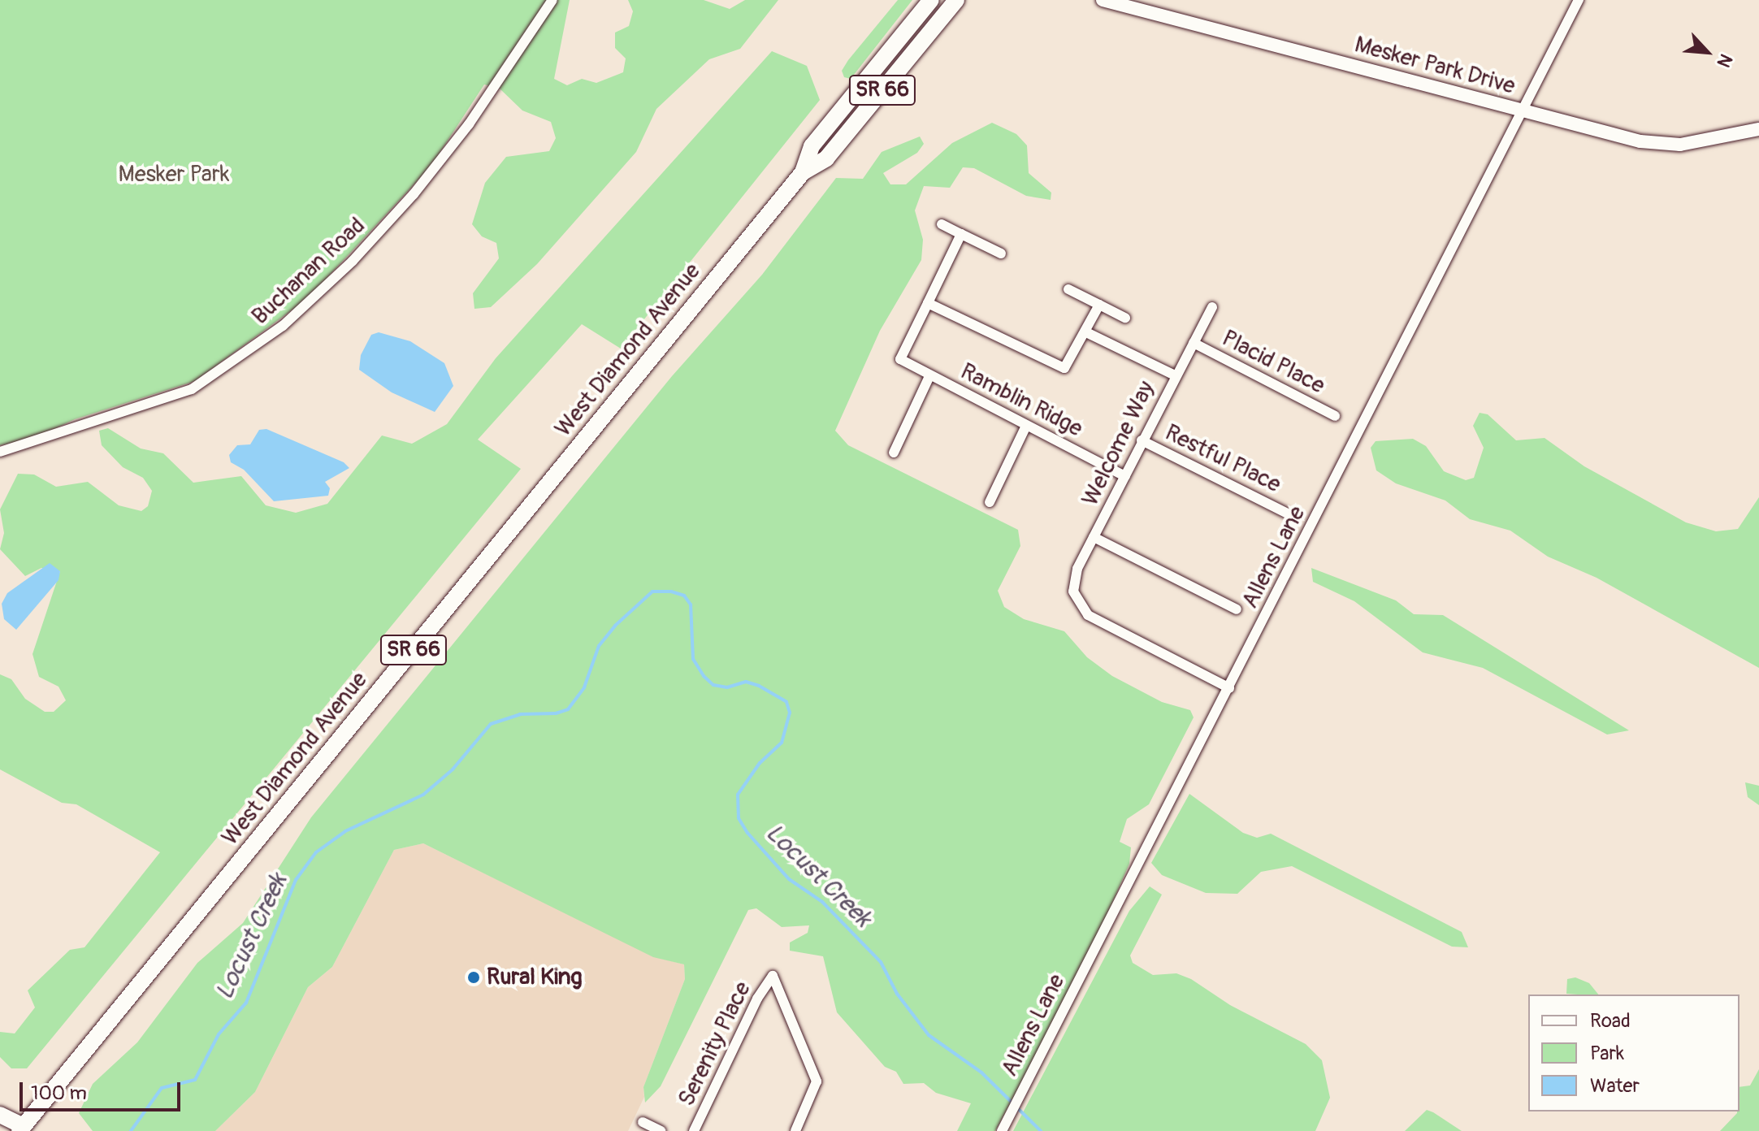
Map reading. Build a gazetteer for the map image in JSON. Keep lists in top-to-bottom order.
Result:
{
  "streets": {
    "main road": ["SR 66", "West Diamond Avenue"],
    "street": [
      "Mesker Park Drive",
      "Buchanan Road",
      "Placid Place",
      "Ramblin Ridge",
      "Welcome Way",
      "Restful Place",
      "Allens Lane",
      "Serenity Place"
    ]
  },
  "crossings": [
    ["Mesker Park Drive", "Allens Lane"],
    ["Placid Place", "Welcome Way"],
    ["Ramblin Ridge", "Welcome Way"],
    ["Welcome Way", "Restful Place"],
    ["Welcome Way", "Allens Lane"]
  ],
  "water": ["Locust Creek"],
  "parks": ["Mesker Park"],
  "places": ["Rural King"],
  "legend": ["Road", "Park", "Water"],
  "scale_bar": "100 m",
  "north": "bottom right"
}
